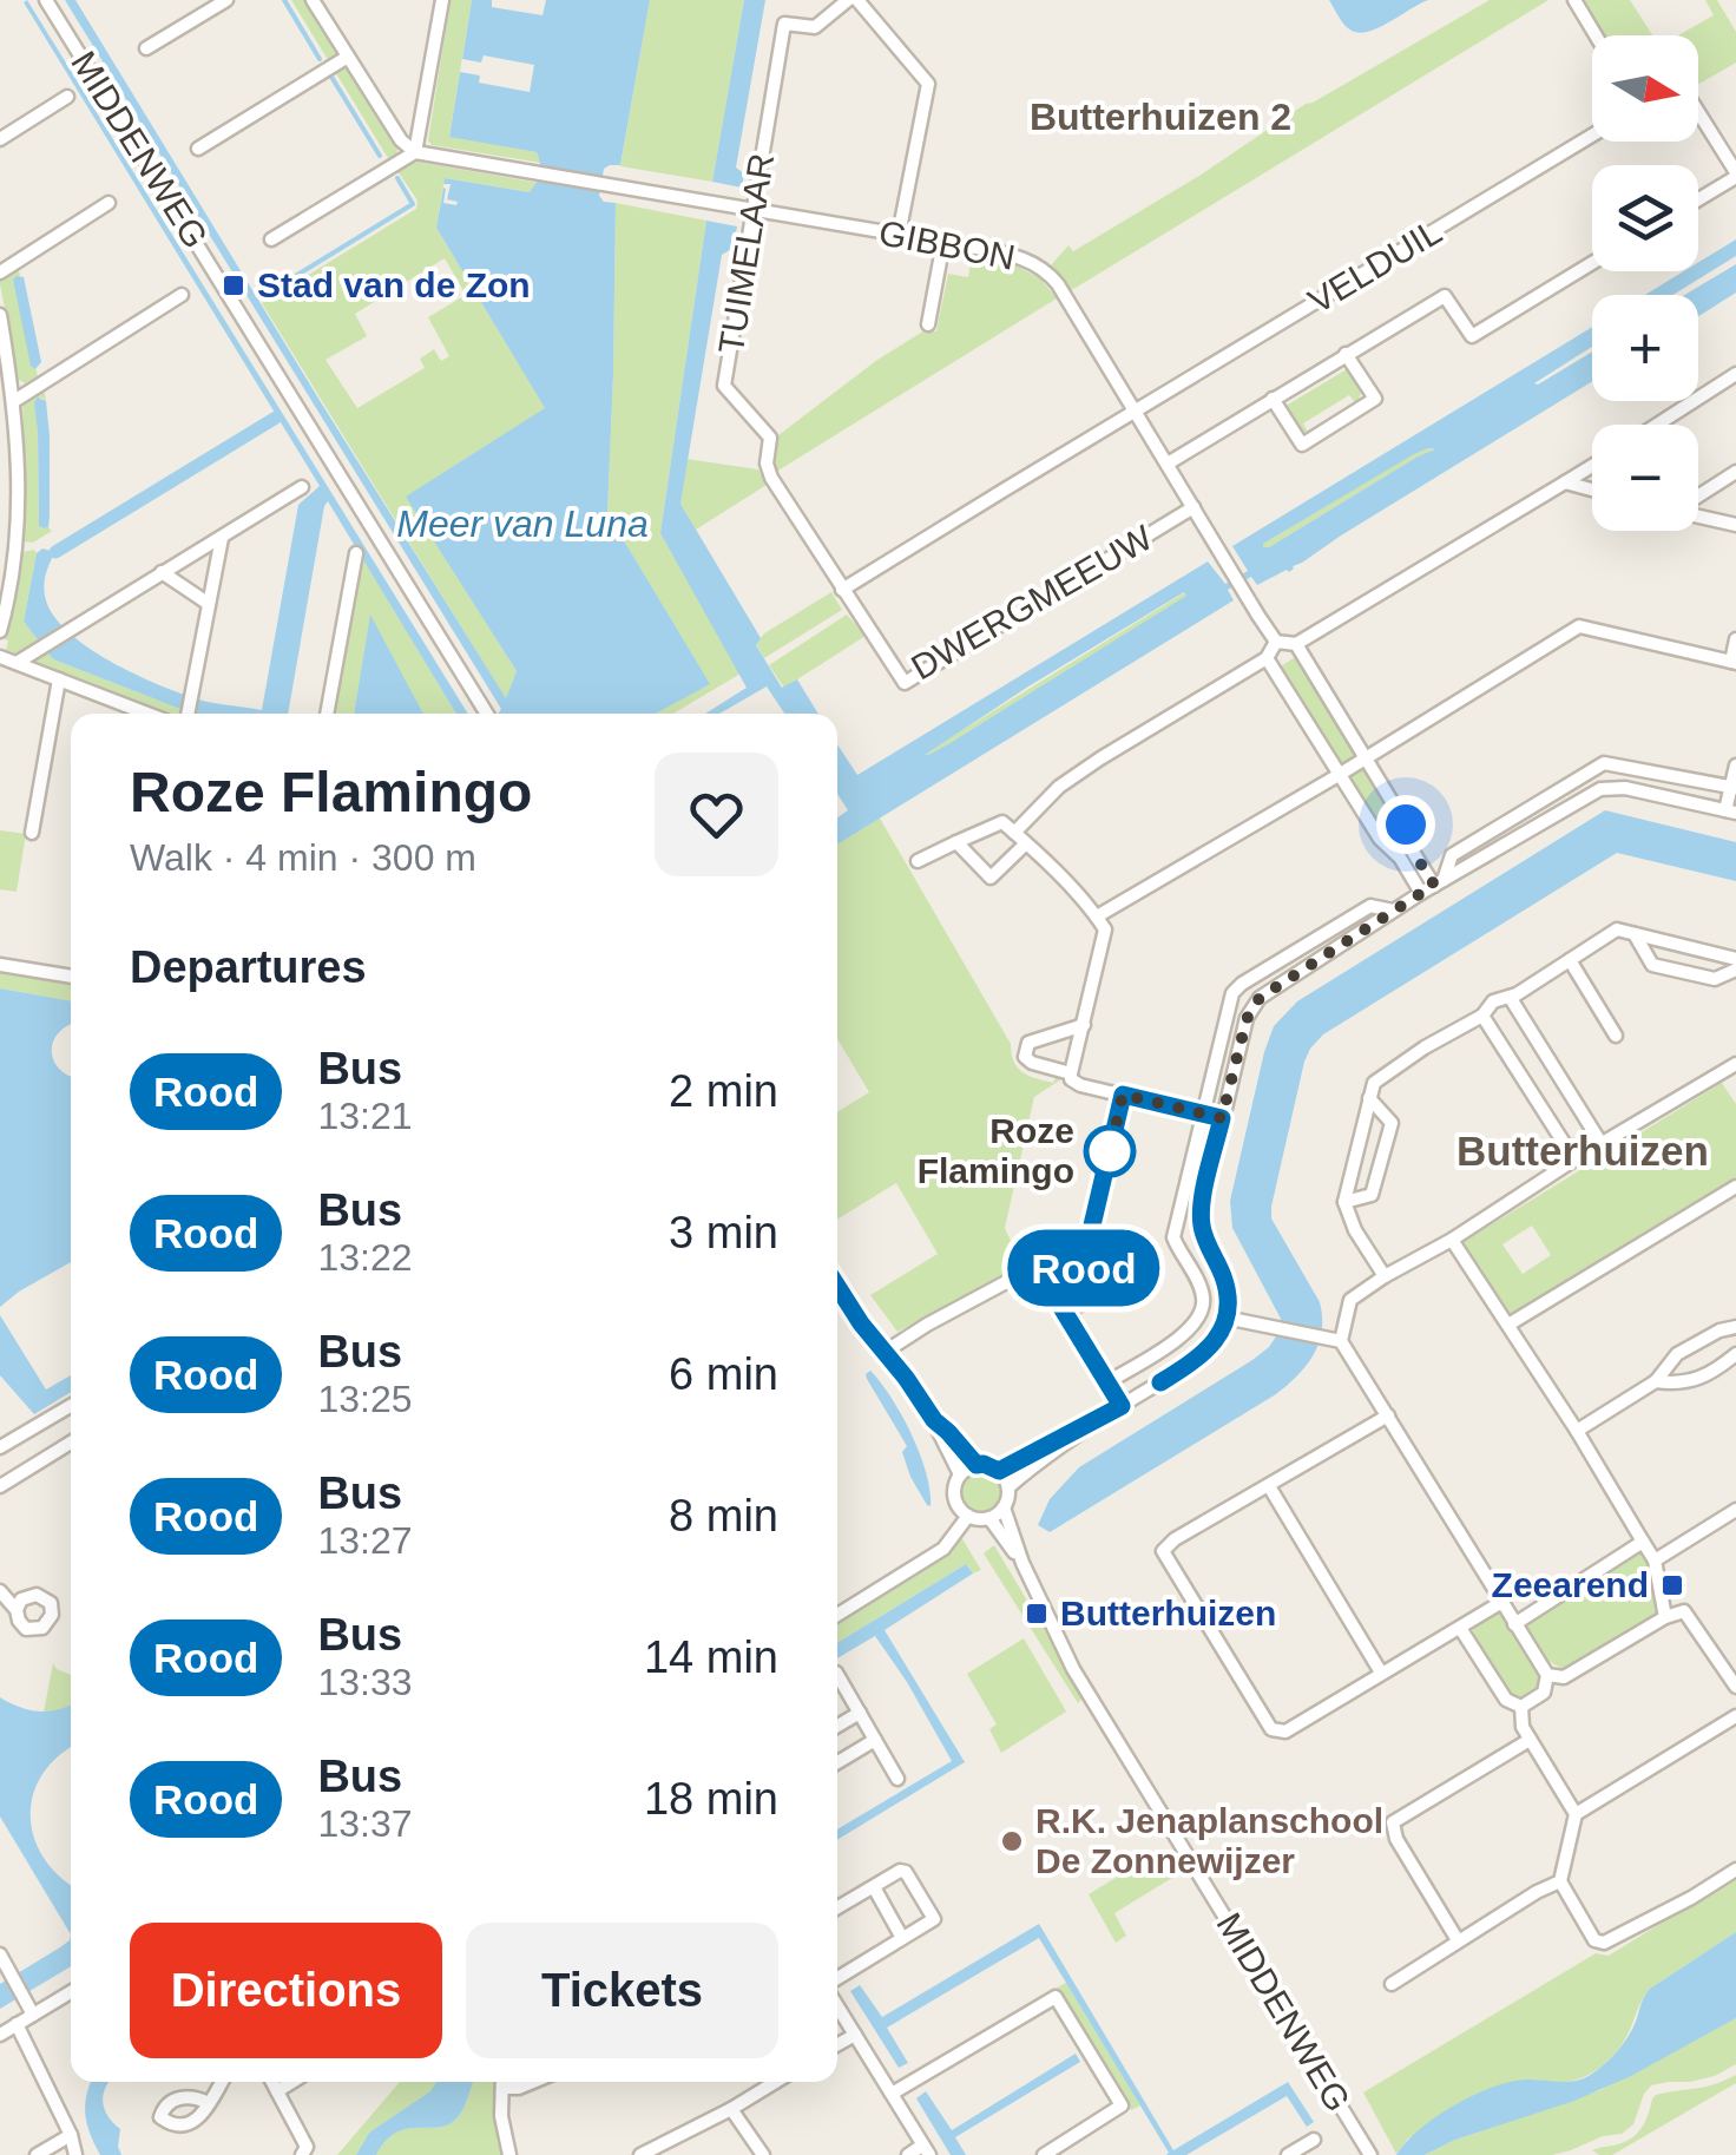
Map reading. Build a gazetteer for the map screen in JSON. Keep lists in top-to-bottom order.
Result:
{
  "streets": {
    "street": [
      "MIDDENWEG",
      "GIBBON",
      "TUIMELAAR",
      "VELDUIL",
      "DWERGMEEUW"
    ]
  },
  "crossings": [
    ["GIBBON", "TUIMELAAR"],
    ["GIBBON", "VELDUIL"],
    ["GIBBON", "DWERGMEEUW"],
    ["TUIMELAAR", "VELDUIL"],
    ["TUIMELAAR", "DWERGMEEUW"],
    ["VELDUIL", "DWERGMEEUW"]
  ],
  "districts": ["Butterhuizen 2", "Butterhuizen"],
  "water": ["Meer van Luna"],
  "places": {
    "transit": ["Stad van de Zon", "Zeearend", "Butterhuizen"],
    "other": ["Roze Flamingo", "R.K. Jenaplanschool De Zonnewijzer"]
  },
  "lines": ["bus line Rood"],
  "north": "right",
  "page": {
    "on_map": "Rood",
    "map_buttons": ["+", "−"],
    "heading": [
      ["Roze Flamingo", "Walk · 4 min · 300 m"],
      "Departures"
    ],
    "list": [
      {
        "mark": "Rood",
        "name": "Bus",
        "note": "13:21",
        "value": "2 min"
      },
      {
        "mark": "Rood",
        "name": "Bus",
        "note": "13:22",
        "value": "3 min"
      },
      {
        "mark": "Rood",
        "name": "Bus",
        "note": "13:25",
        "value": "6 min"
      },
      {
        "mark": "Rood",
        "name": "Bus",
        "note": "13:27",
        "value": "8 min"
      },
      {
        "mark": "Rood",
        "name": "Bus",
        "note": "13:33",
        "value": "14 min"
      },
      {
        "mark": "Rood",
        "name": "Bus",
        "note": "13:37",
        "value": "18 min"
      }
    ],
    "buttons": ["Directions", "Tickets"]
  }
}
